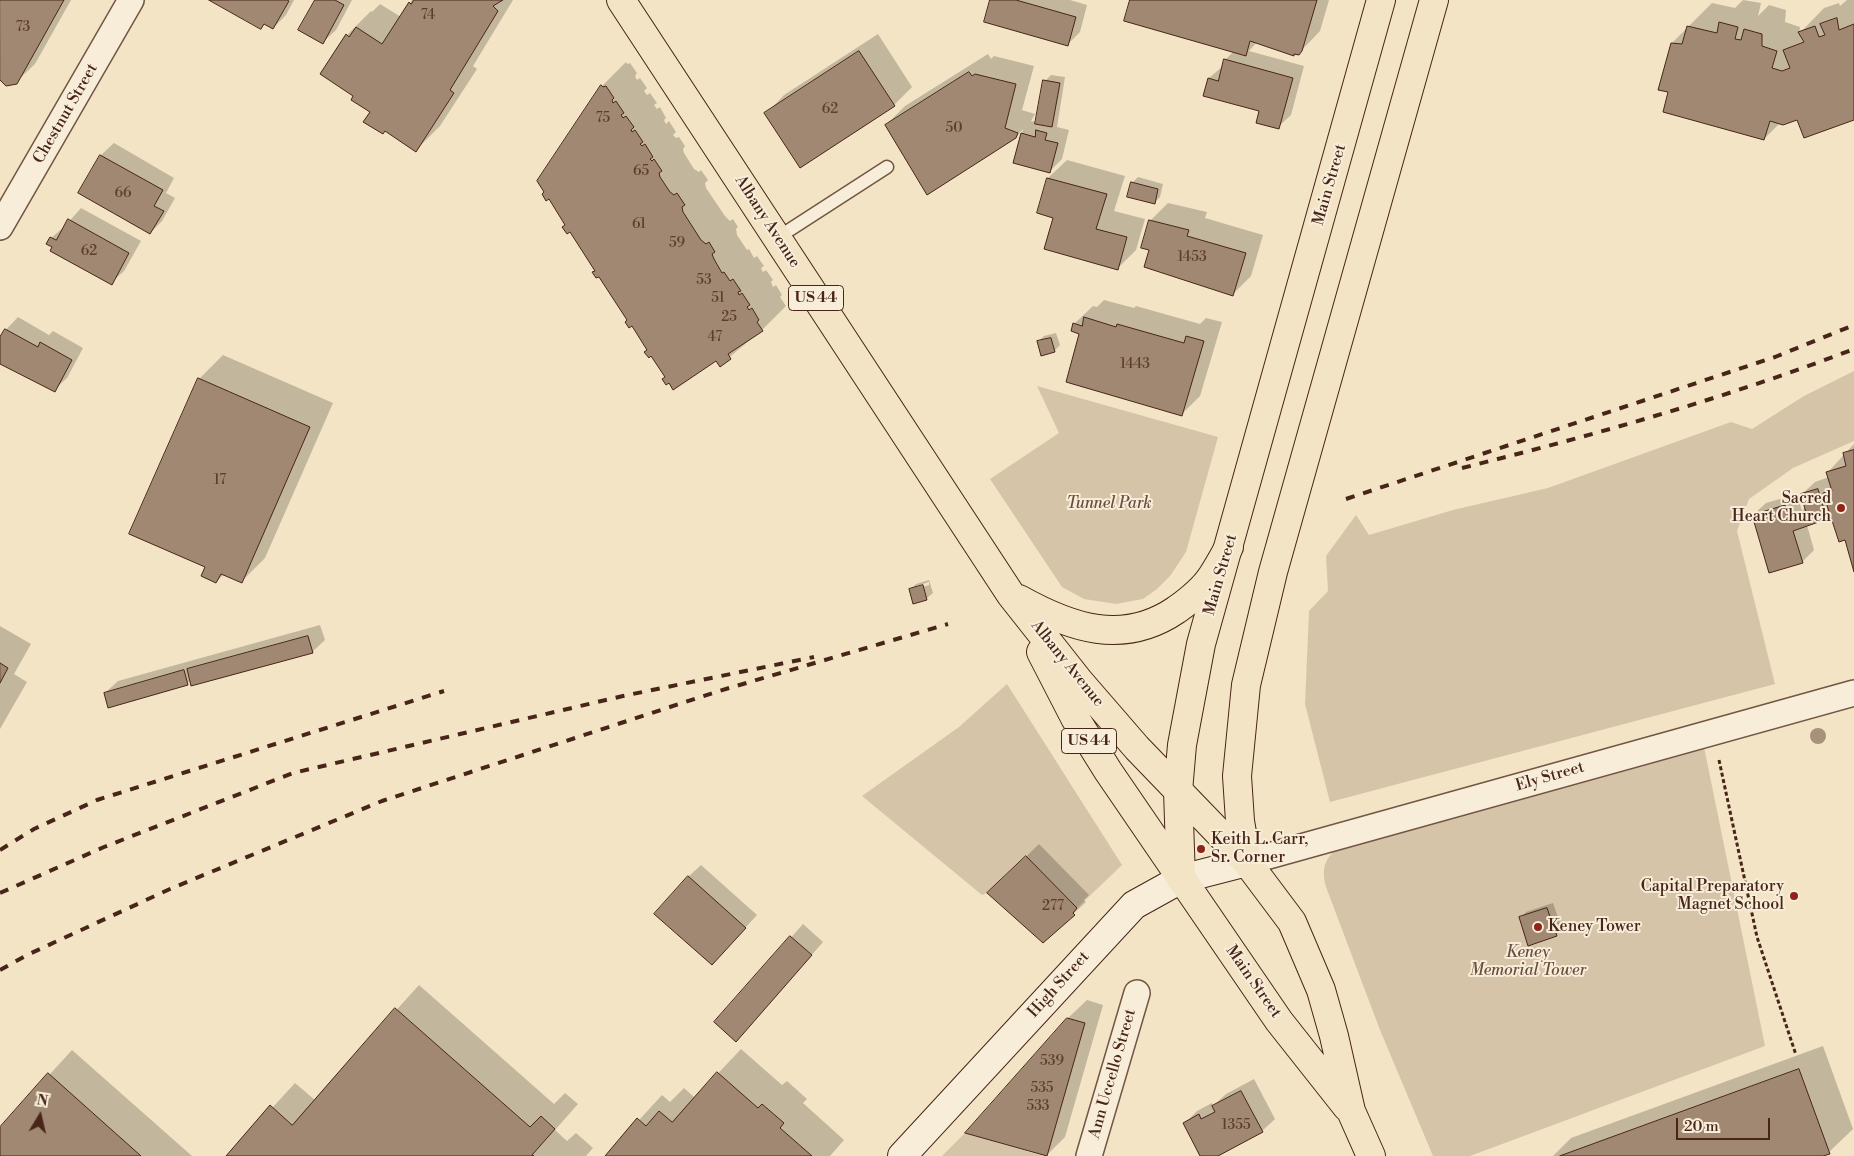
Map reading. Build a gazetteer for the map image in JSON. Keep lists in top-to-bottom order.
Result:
{
  "streets": {
    "main road": ["Main Street", "Albany Avenue", "US 44"],
    "street": [
      "Chestnut Street",
      "Ely Street",
      "High Street",
      "Ann Uccello Street"
    ]
  },
  "crossings": [
    ["Main Street", "Albany Avenue"],
    ["Main Street", "Ely Street"],
    ["Main Street", "High Street"],
    ["Albany Avenue", "Ely Street"],
    ["Albany Avenue", "High Street"],
    ["Ely Street", "High Street"]
  ],
  "parks": ["Tunnel Park", "Keney Memorial Tower"],
  "places": [
    "Sacred Heart Church",
    "Keith L. Carr, Sr. Corner",
    "Capital Preparatory Magnet School",
    "Keney Tower"
  ],
  "house_numbers": [
    "74",
    "73",
    "62",
    "75",
    "50",
    "65",
    "66",
    "61",
    "59",
    "62",
    "1453",
    "53",
    "51",
    "25",
    "47",
    "1443",
    "17",
    "277",
    "539",
    "535",
    "533",
    "1355"
  ],
  "scale_bar": "20 m",
  "north": "top"
}
